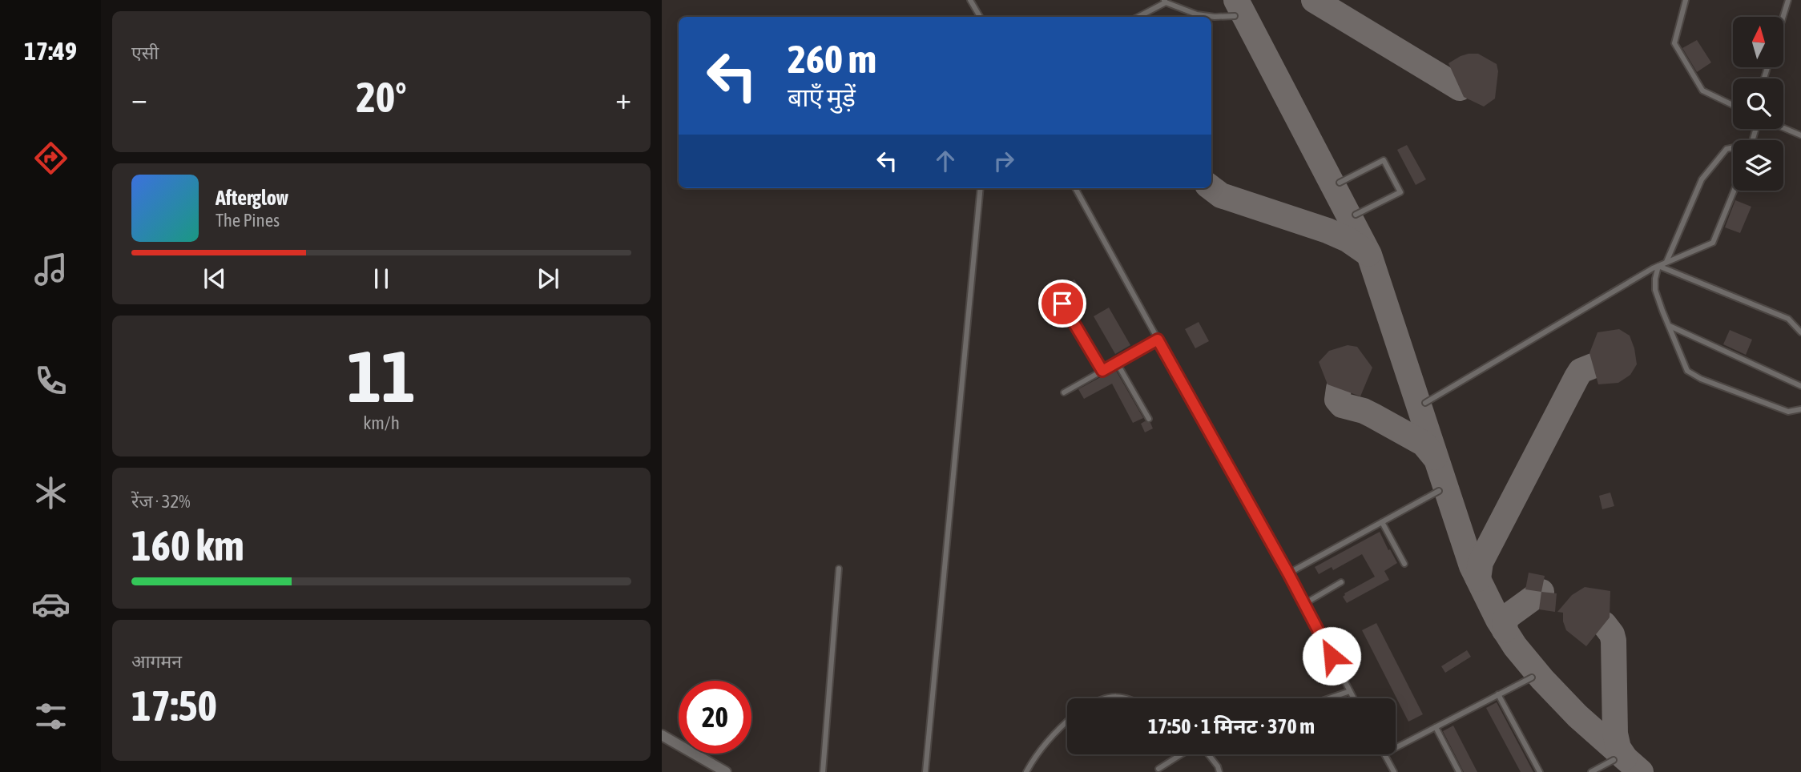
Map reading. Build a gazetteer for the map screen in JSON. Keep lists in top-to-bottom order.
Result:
{
  "north": "top",
  "page": {
    "tabs": "17:49",
    "tile": [
      "एसी",
      ["11", "km/h"],
      ["रेंज · 32%", "160 km"],
      ["आगमन", "17:50"]
    ],
    "turn": ["260 m", "बाएँ मुड़ें"],
    "heat": ["−", "20°", "+"],
    "song": ["Afterglow", "The Pines"],
    "limit": "20",
    "trip": "17:50 · 1 मिनट · 370 m"
  }
}
